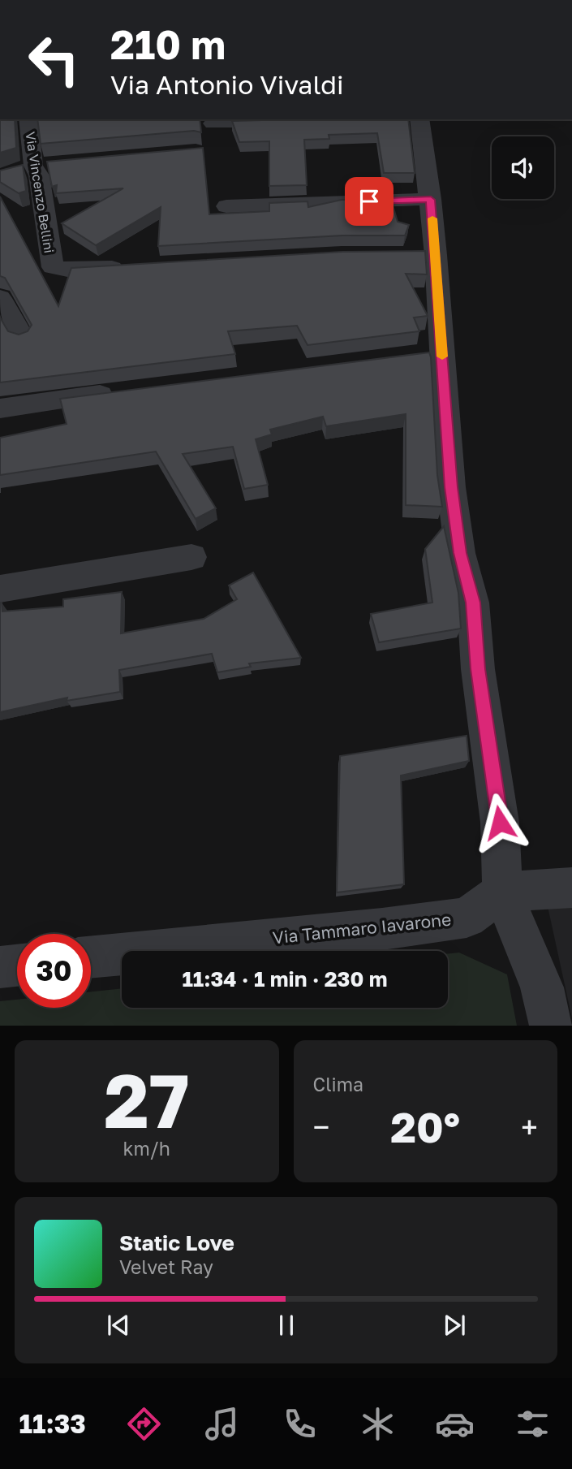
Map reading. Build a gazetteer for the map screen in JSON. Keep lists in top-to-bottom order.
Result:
{
  "streets": {
    "street": ["Via Vincenzo Bellini", "Via Tammaro Iavarone"]
  },
  "page": {
    "turn": ["210 m", "Via Antonio Vivaldi"],
    "limit": "30",
    "trip": "11:34 · 1 min · 230 m",
    "tile": [
      ["27", "km/h"],
      "Clima"
    ],
    "heat": ["−", "20°", "+"],
    "song": ["Static Love", "Velvet Ray"],
    "tabs": "11:33"
  }
}
